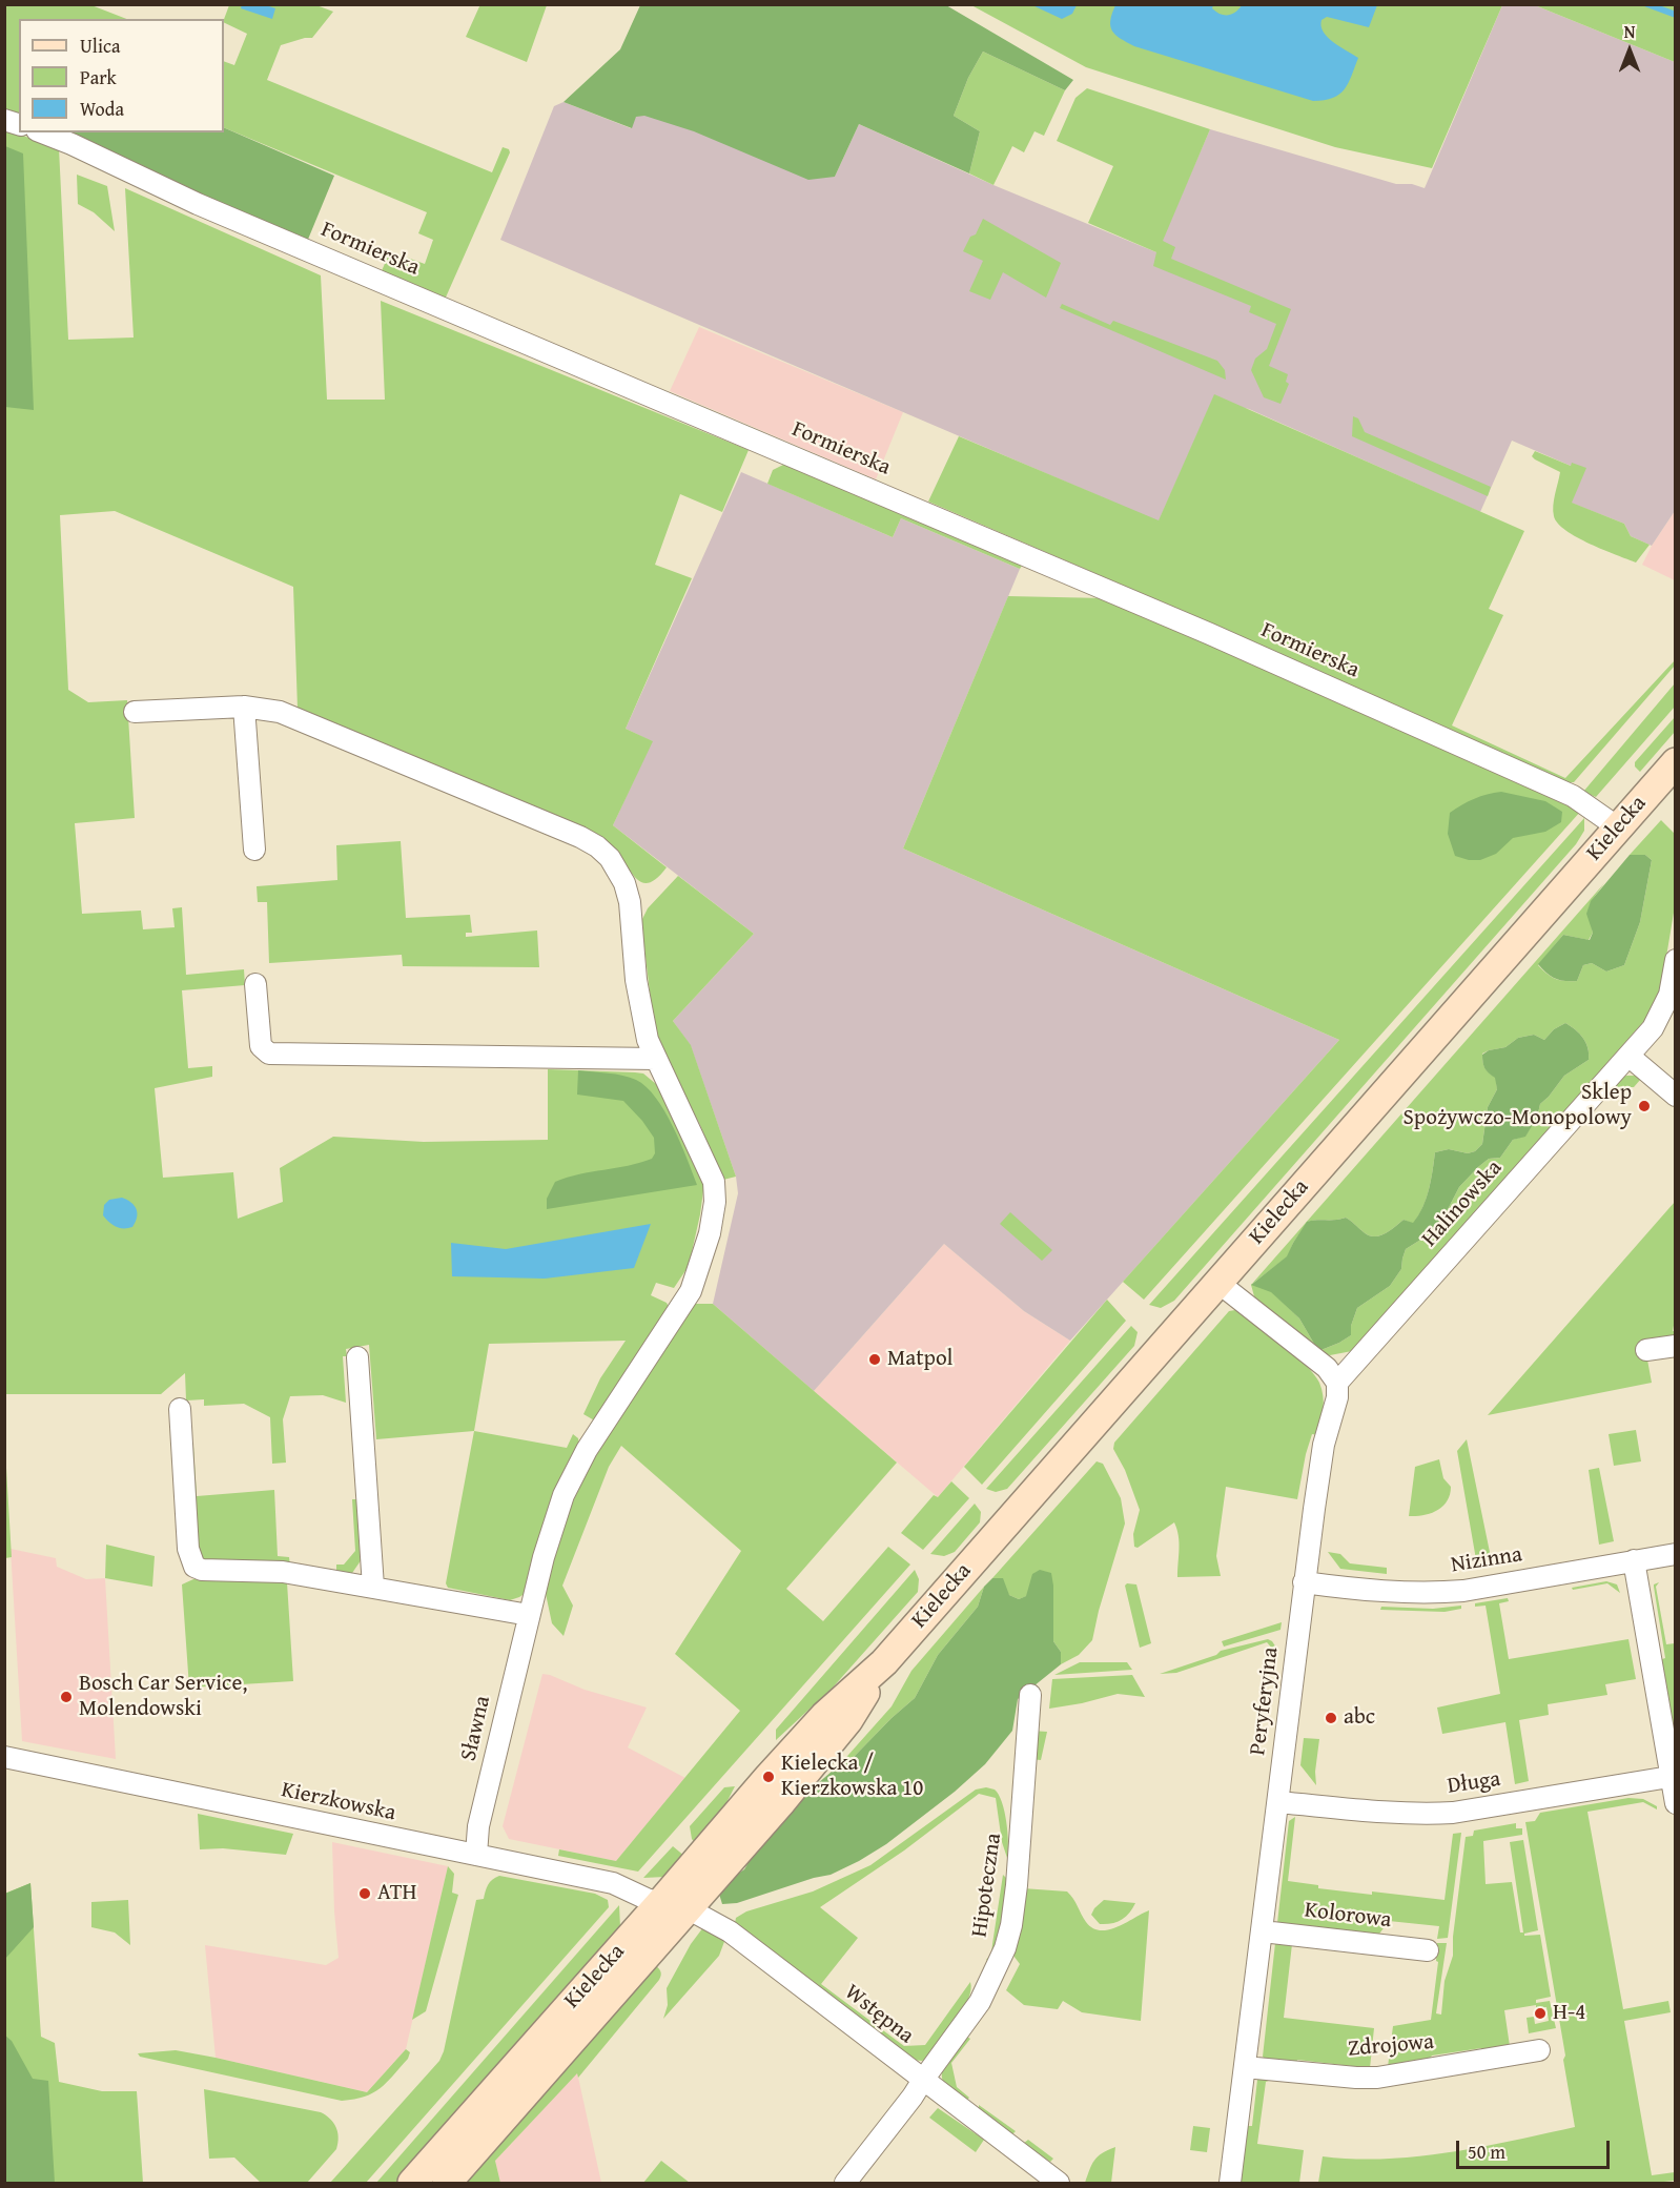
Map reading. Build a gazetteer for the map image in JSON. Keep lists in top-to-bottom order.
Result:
{
  "streets": {
    "main road": ["Kielecka"],
    "street": [
      "Formierska",
      "Halinowska",
      "Nizinna",
      "Peryferyjna",
      "Sławna",
      "Długa",
      "Kierzkowska",
      "Hipoteczna",
      "Kolorowa",
      "Wstępna",
      "Zdrojowa"
    ]
  },
  "crossings": [
    ["Formierska", "Kielecka"],
    ["Kielecka", "Kierzkowska"],
    ["Kielecka", "Wstępna"],
    ["Halinowska", "Peryferyjna"],
    ["Nizinna", "Peryferyjna"],
    ["Peryferyjna", "Długa"],
    ["Peryferyjna", "Kolorowa"],
    ["Peryferyjna", "Zdrojowa"],
    ["Sławna", "Kierzkowska"],
    ["Kierzkowska", "Wstępna"],
    ["Hipoteczna", "Wstępna"]
  ],
  "places": [
    "Sklep Spożywczo-Monopolowy",
    "Matpol",
    "Bosch Car Service, Molendowski",
    "abc",
    "Kielecka / Kierzkowska 10",
    "ATH",
    "H-4"
  ],
  "legend": ["Ulica", "Park", "Woda"],
  "scale_bar": "50 m",
  "north": "top"
}
